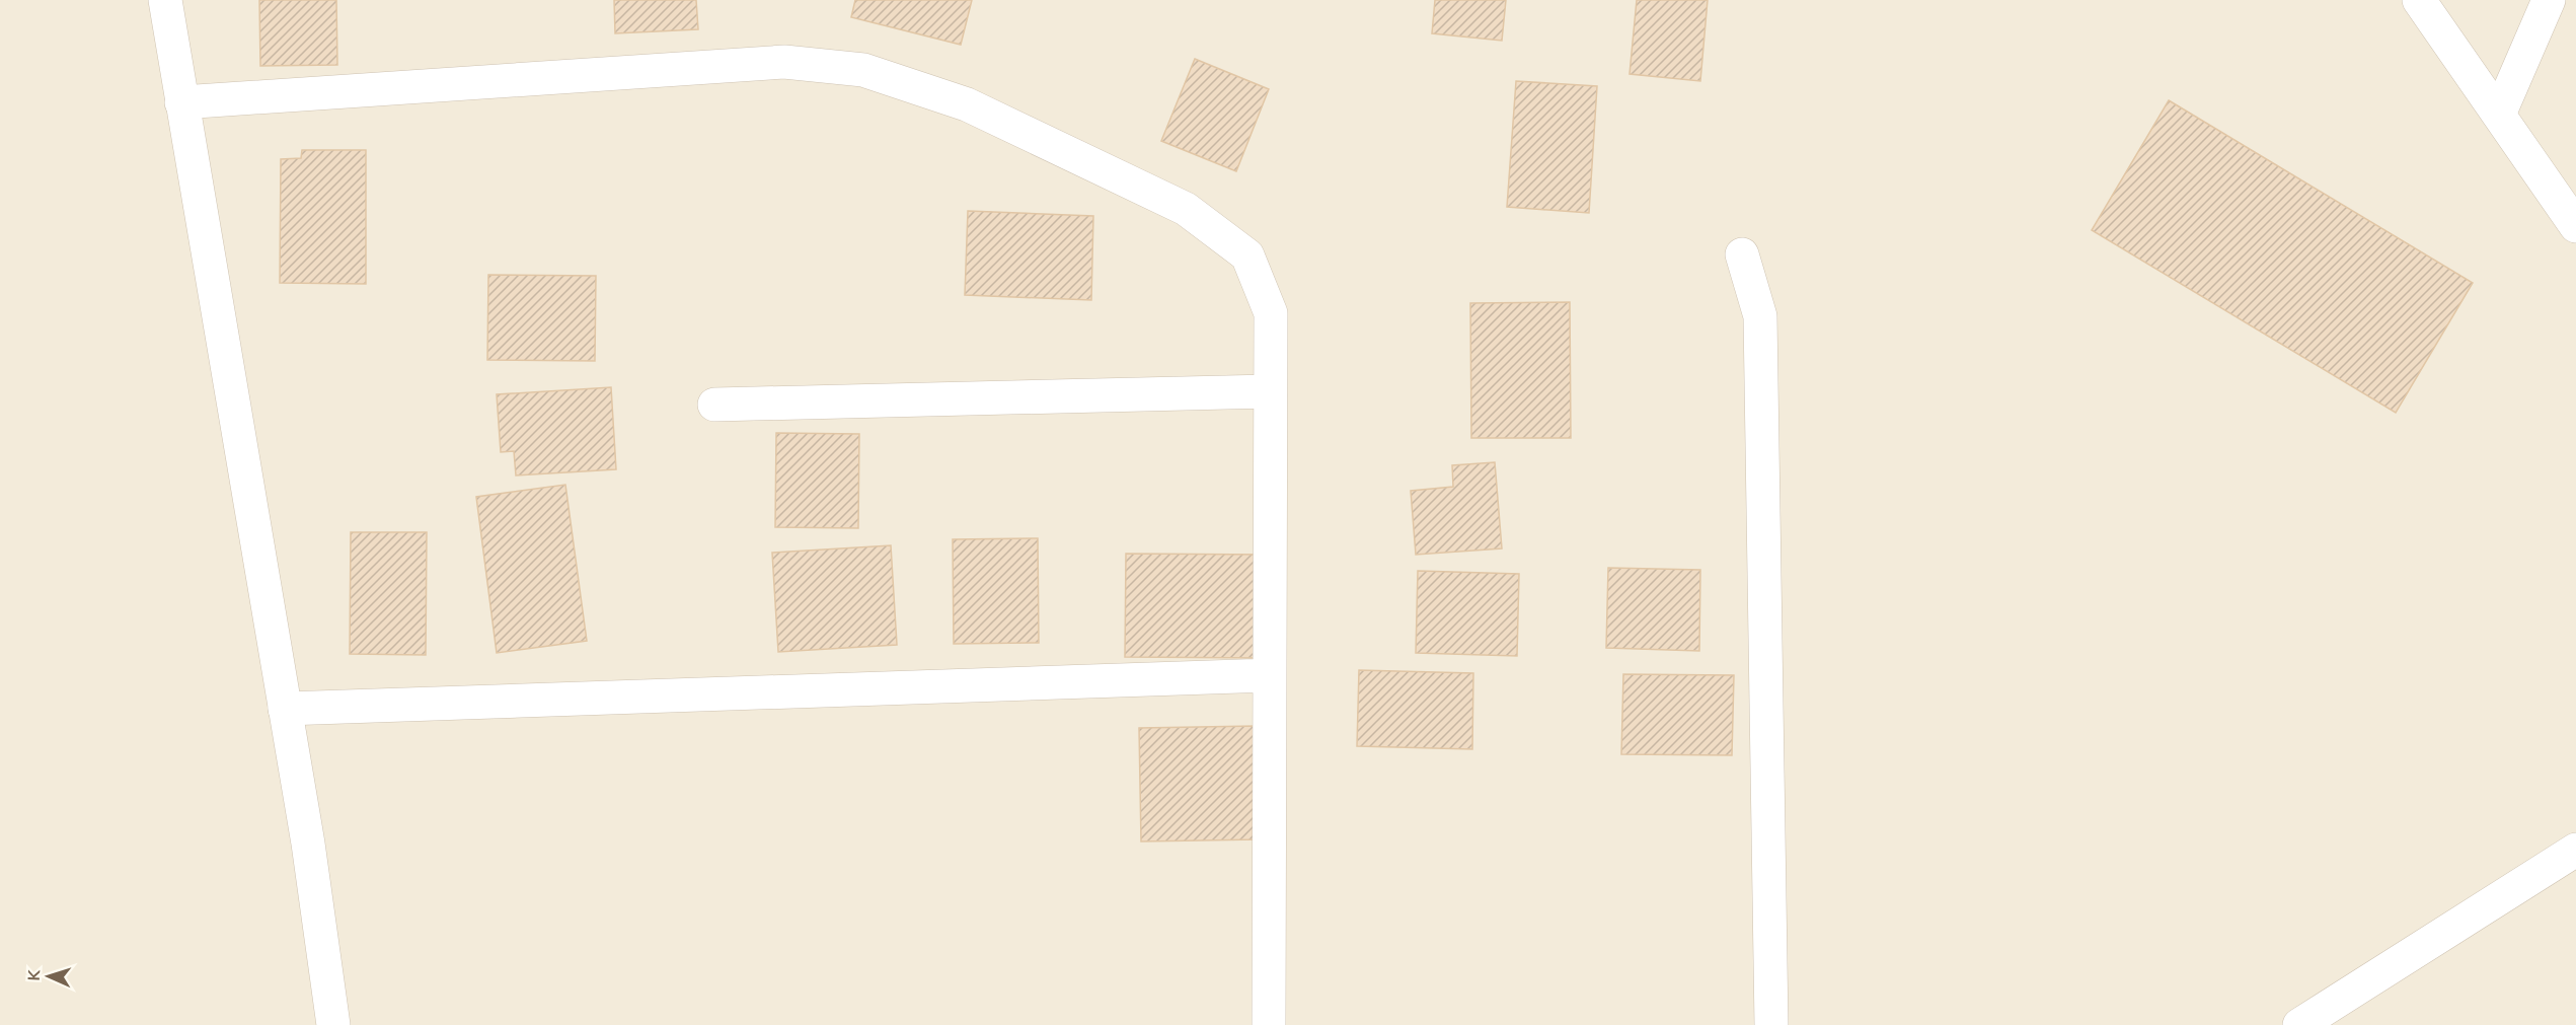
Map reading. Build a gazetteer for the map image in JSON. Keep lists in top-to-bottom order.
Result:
{
  "north": "left"
}
